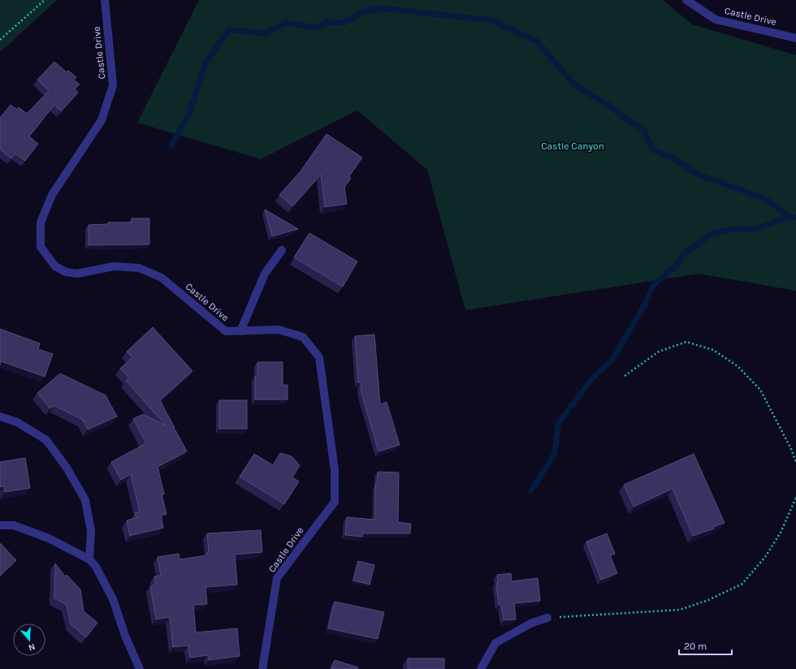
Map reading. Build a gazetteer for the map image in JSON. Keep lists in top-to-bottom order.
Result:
{
  "streets": {
    "street": ["Castle Drive"]
  },
  "parks": ["Castle Canyon"],
  "scale_bar": "20 m",
  "north": "bottom"
}
